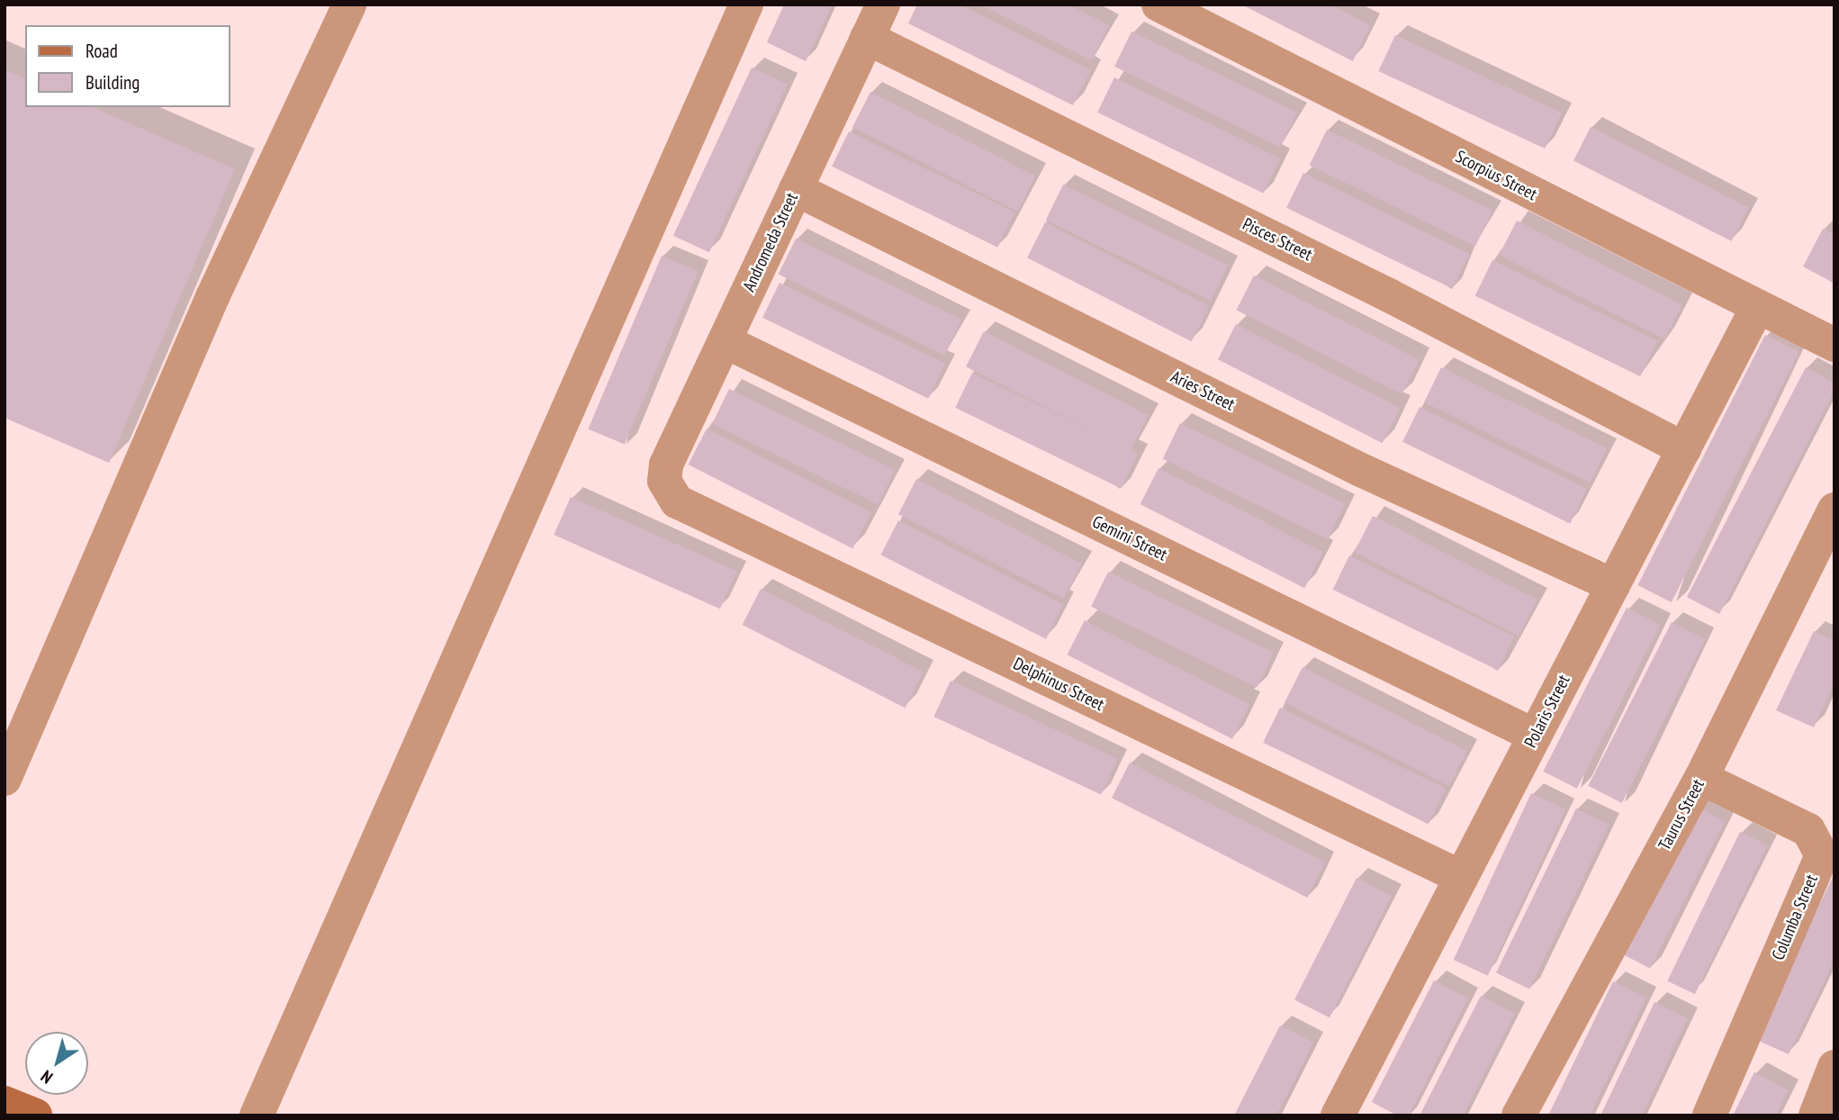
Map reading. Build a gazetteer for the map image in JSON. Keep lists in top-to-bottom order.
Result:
{
  "streets": {
    "street": [
      "Scorpius Street",
      "Pisces Street",
      "Andromeda Street",
      "Aries Street",
      "Gemini Street",
      "Delphinus Street",
      "Polaris Street",
      "Taurus Street",
      "Columba Street"
    ]
  },
  "crossings": [
    ["Scorpius Street", "Polaris Street"],
    ["Pisces Street", "Andromeda Street"],
    ["Pisces Street", "Polaris Street"],
    ["Andromeda Street", "Aries Street"],
    ["Andromeda Street", "Gemini Street"],
    ["Andromeda Street", "Delphinus Street"],
    ["Aries Street", "Polaris Street"],
    ["Gemini Street", "Polaris Street"],
    ["Delphinus Street", "Polaris Street"],
    ["Taurus Street", "Columba Street"]
  ],
  "legend": ["Road", "Building"],
  "north": "bottom left"
}
